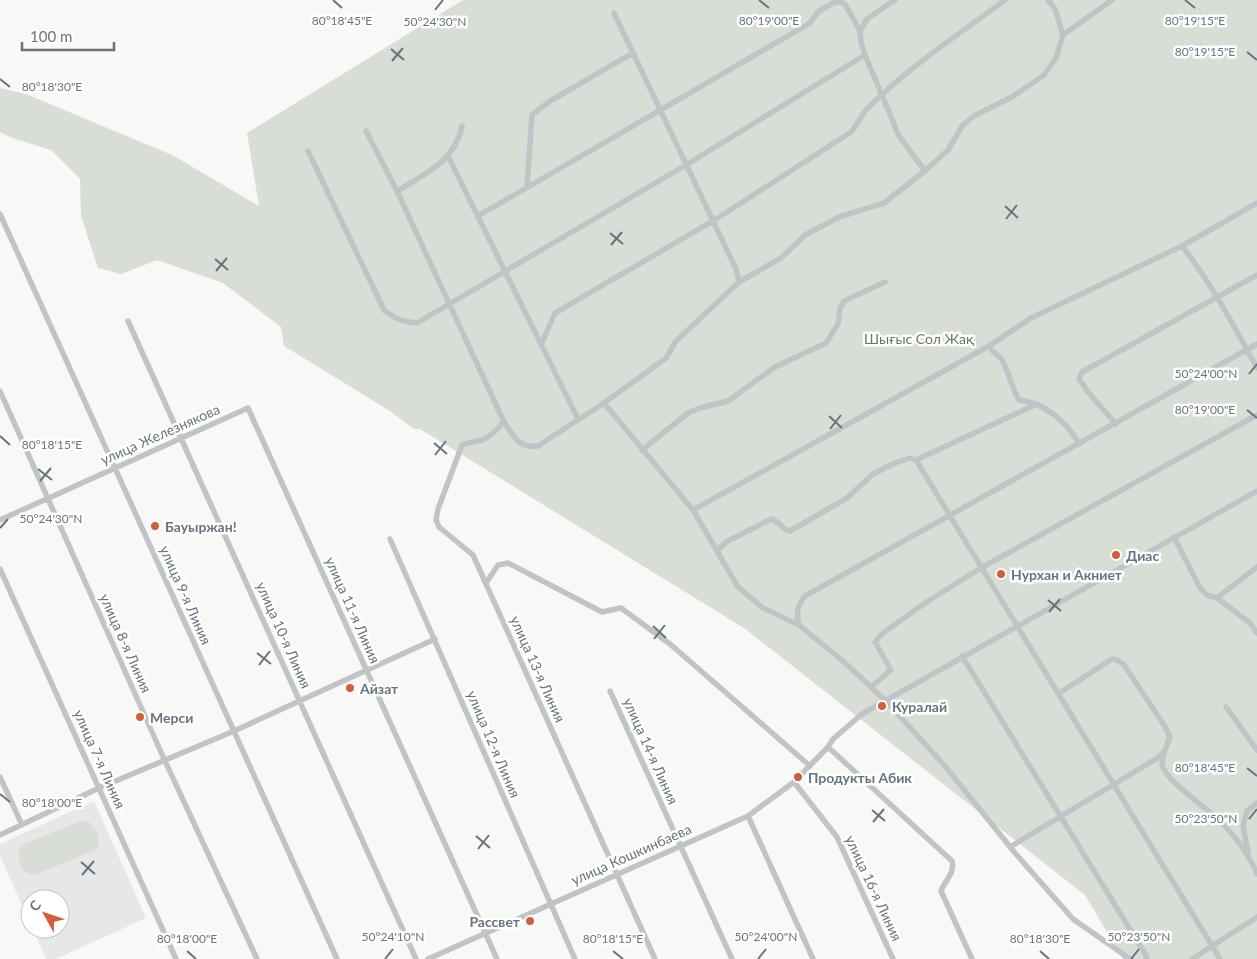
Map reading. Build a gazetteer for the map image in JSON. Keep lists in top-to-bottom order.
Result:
{
  "streets": {
    "street": [
      "улица Железнякова",
      "улица 9-я Линия",
      "улица 11-я Линия",
      "улица 10-я Линия",
      "улица 8-я Линия",
      "улица 13-я Линия",
      "улица 12-я Линия",
      "улица 14-я Линия",
      "улица 7-я Линия",
      "улица Кошкинбаева",
      "улица 16-я Линия"
    ]
  },
  "crossings": [
    ["улица Железнякова", "улица 9-я Линия"],
    ["улица Железнякова", "улица 11-я Линия"],
    ["улица Железнякова", "улица 10-я Линия"],
    ["улица Железнякова", "улица 8-я Линия"],
    ["улица 11-я Линия", "улица Кошкинбаева"],
    ["улица 13-я Линия", "улица Кошкинбаева"],
    ["улица 12-я Линия", "улица Кошкинбаева"],
    ["улица 14-я Линия", "улица Кошкинбаева"],
    ["улица Кошкинбаева", "улица 16-я Линия"]
  ],
  "parks": ["Шығыс Сол Жақ"],
  "places": [
    "Бауыржан!",
    "Диас",
    "Нурхан и Акниет",
    "Айзат",
    "Куралай",
    "Мерси",
    "Продукты Абик",
    "Рассвет"
  ],
  "scale_bar": "100 m",
  "north": "top left",
  "coordinates": [
    "80°19'15\"E",
    "80°18'45\"E",
    "80°19'00\"E",
    "50°24'30\"N",
    "80°18'30\"E",
    "50°24'00\"N",
    "80°18'15\"E",
    "80°18'00\"E",
    "50°23'50\"N",
    "50°24'10\"N"
  ]
}
